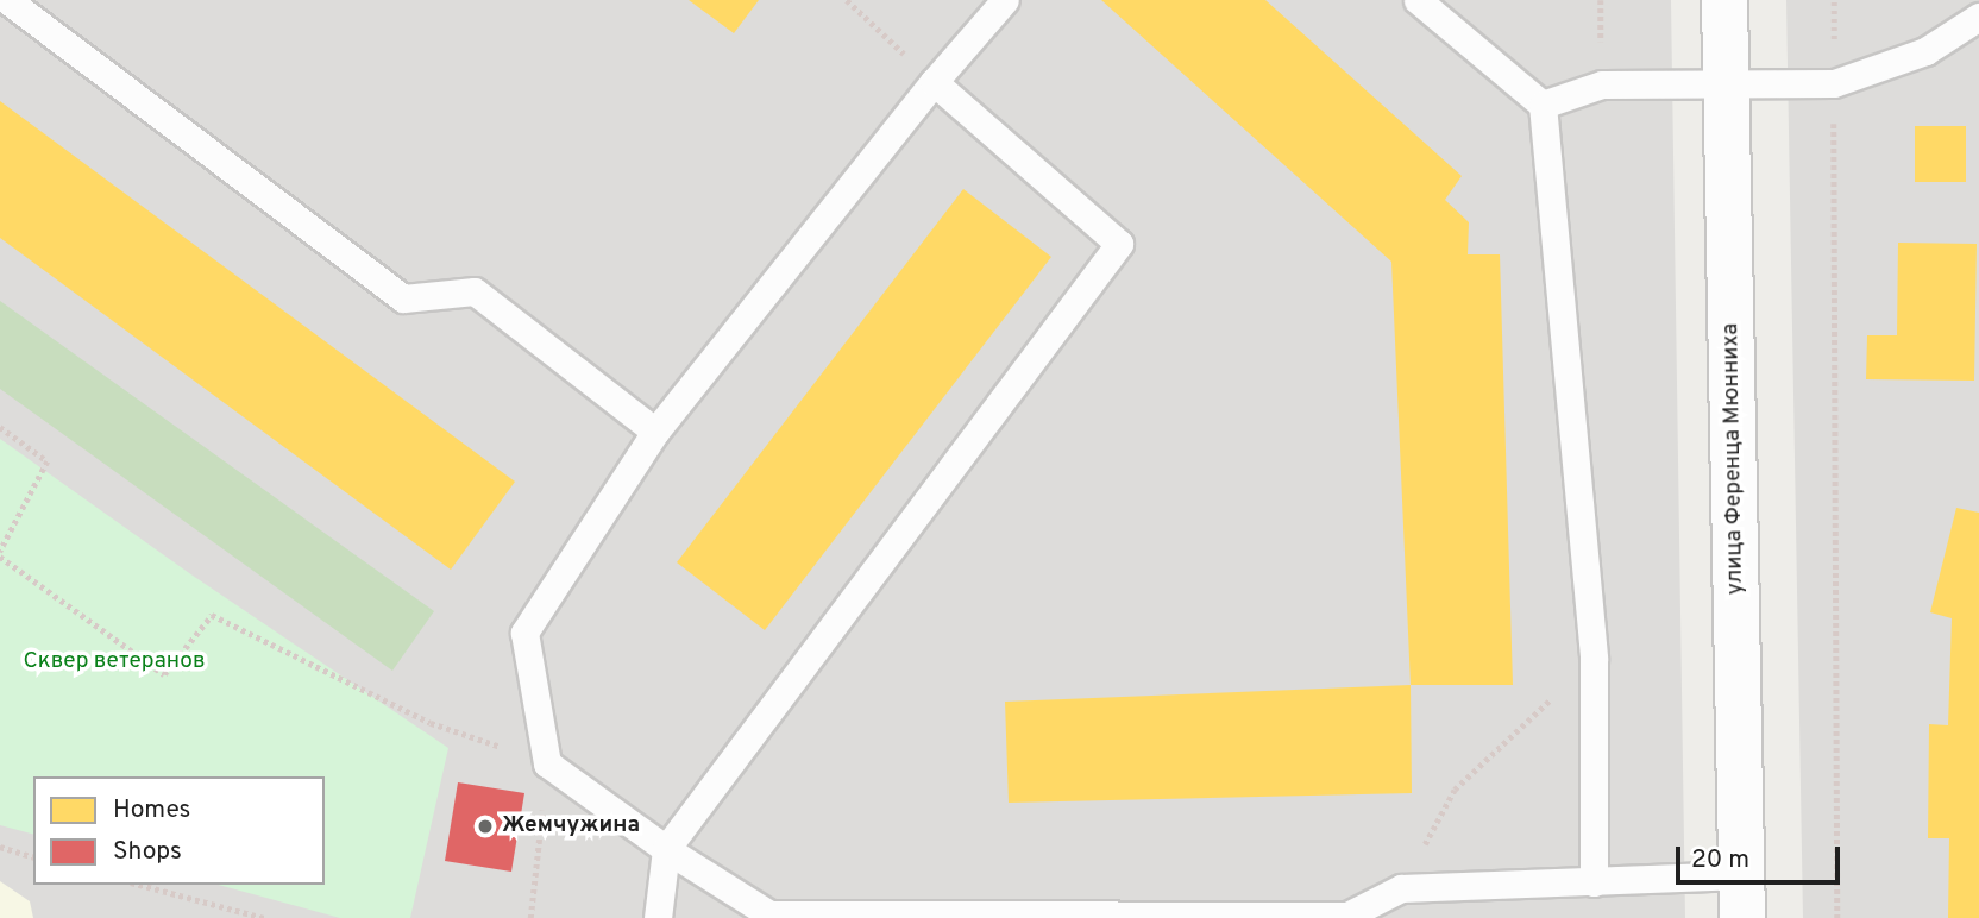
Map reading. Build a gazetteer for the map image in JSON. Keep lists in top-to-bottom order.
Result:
{
  "streets": {
    "street": ["улица Ференца Мюнниха"]
  },
  "parks": ["Сквер ветеранов"],
  "places": ["Жемчужина"],
  "legend": ["Homes", "Shops"],
  "scale_bar": "20 m"
}
